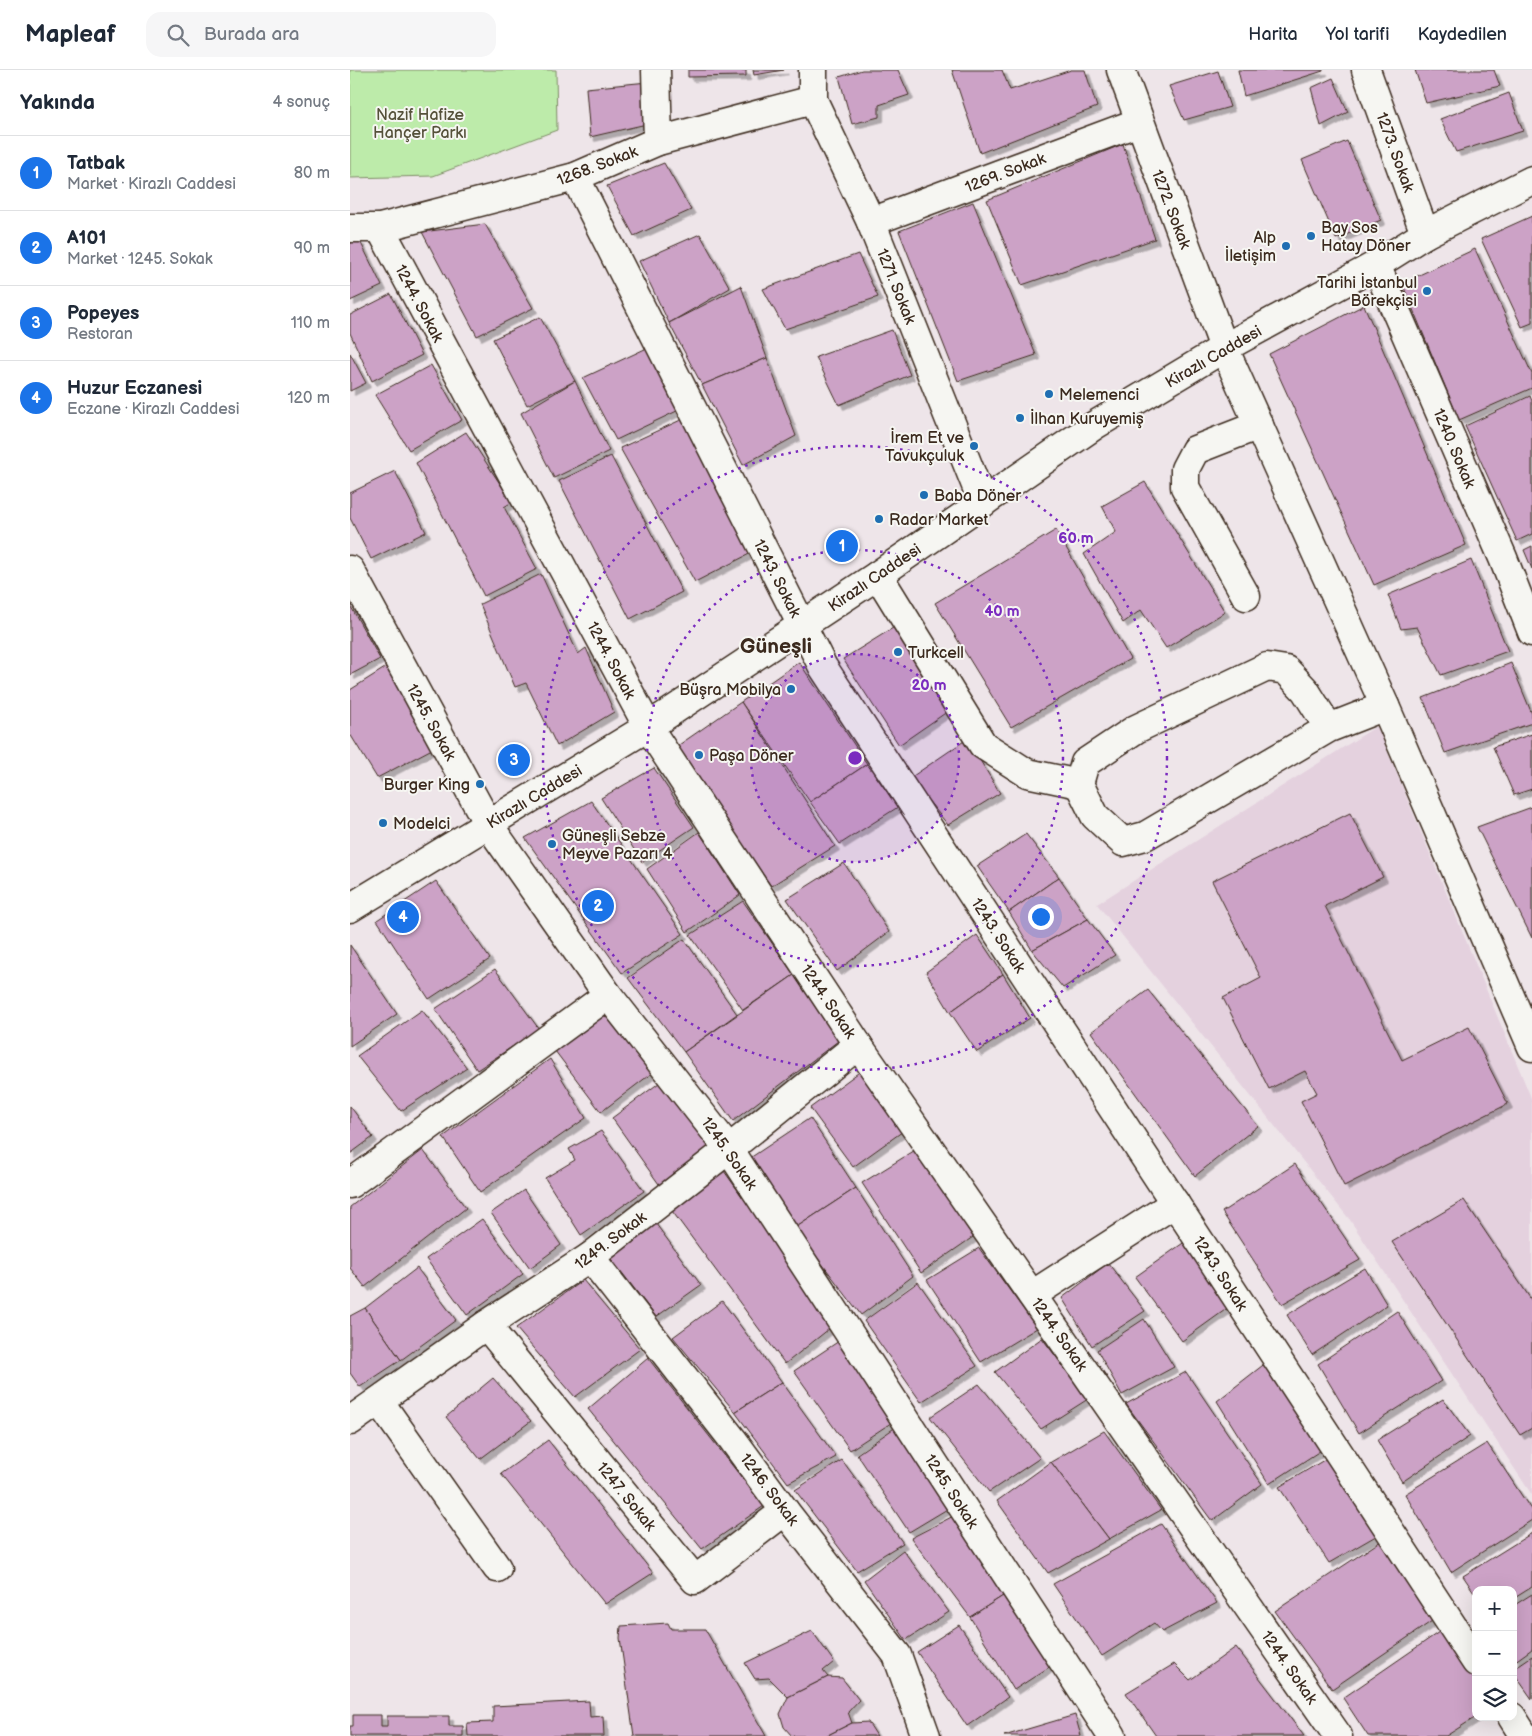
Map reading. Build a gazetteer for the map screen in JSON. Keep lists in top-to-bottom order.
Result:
{
  "streets": {
    "street": [
      "1273. Sokak",
      "1268. Sokak",
      "1269. Sokak",
      "1272. Sokak",
      "1271. Sokak",
      "1244. Sokak",
      "Kirazlı Caddesi",
      "1240. Sokak",
      "1243. Sokak",
      "1245. Sokak",
      "1249. Sokak",
      "1246. Sokak",
      "1247. Sokak"
    ]
  },
  "crossings": [
    ["1273. Sokak", "Kirazlı Caddesi"],
    ["1268. Sokak", "1271. Sokak"],
    ["1268. Sokak", "1244. Sokak"],
    ["1268. Sokak", "1243. Sokak"],
    ["1269. Sokak", "1272. Sokak"],
    ["1269. Sokak", "1271. Sokak"],
    ["1272. Sokak", "Kirazlı Caddesi"],
    ["1271. Sokak", "Kirazlı Caddesi"],
    ["1244. Sokak", "Kirazlı Caddesi"],
    ["1244. Sokak", "1249. Sokak"],
    ["Kirazlı Caddesi", "1240. Sokak"],
    ["Kirazlı Caddesi", "1243. Sokak"],
    ["Kirazlı Caddesi", "1245. Sokak"],
    ["1245. Sokak", "1249. Sokak"],
    ["1249. Sokak", "1246. Sokak"],
    ["1249. Sokak", "1247. Sokak"],
    ["1246. Sokak", "1247. Sokak"]
  ],
  "districts": ["Güneşli"],
  "parks": ["Nazif Hafize Hançer Parkı"],
  "places": [
    "Bay Sos Hatay Döner",
    "Alp İletişim",
    "Tarihi İstanbul Börekçisi",
    "Melemenci",
    "İlhan Kuruyemiş",
    "İrem Et ve Tavukçuluk",
    "Baba Döner",
    "Radar Market",
    "Turkcell",
    "Büşra Mobilya",
    "Paşa Döner",
    "Burger King",
    "Modelci",
    "Güneşli Sebze Meyve Pazarı 4"
  ],
  "page": {
    "header": "Mapleaf",
    "search": "Burada ara",
    "nav": ["Harita", "Yol tarifi", "Kaydedilen"],
    "heading": ["Yakında", "4 sonuç"],
    "list": [
      {
        "mark": "1",
        "name": "Tatbak",
        "note": "Market · Kirazlı Caddesi",
        "value": "80 m"
      },
      {
        "mark": "2",
        "name": "A101",
        "note": "Market · 1245. Sokak",
        "value": "90 m"
      },
      {
        "mark": "3",
        "name": "Popeyes",
        "note": "Restoran",
        "value": "110 m"
      },
      {
        "mark": "4",
        "name": "Huzur Eczanesi",
        "note": "Eczane · Kirazlı Caddesi",
        "value": "120 m"
      }
    ],
    "pins": [
      "1",
      "3",
      "2",
      "4"
    ],
    "map_buttons": ["+", "−"]
  },
  "rings": ["60 m", "40 m", "20 m"]
}
